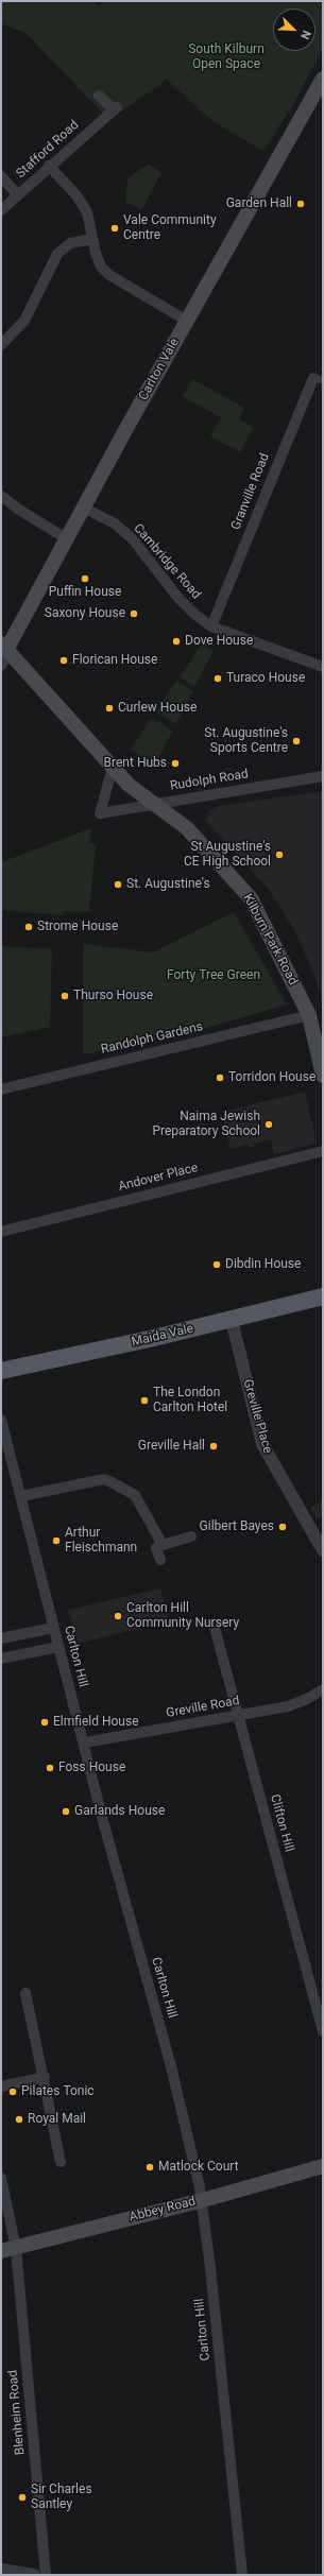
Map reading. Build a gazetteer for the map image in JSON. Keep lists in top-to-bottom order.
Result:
{
  "streets": {
    "main road": [
      "Carlton Vale",
      "Kilburn Park Road",
      "Maida Vale",
      "Abbey Road"
    ],
    "street": [
      "Stafford Road",
      "Granville Road",
      "Cambridge Road",
      "Rudolph Road",
      "Randolph Gardens",
      "Andover Place",
      "Greville Place",
      "Carlton Hill",
      "Greville Road",
      "Clifton Hill",
      "Blenheim Road"
    ]
  },
  "crossings": [
    ["Carlton Vale", "Cambridge Road"],
    ["Carlton Vale", "Kilburn Park Road"],
    ["Granville Road", "Cambridge Road"],
    ["Rudolph Road", "Kilburn Park Road"],
    ["Kilburn Park Road", "Randolph Gardens"],
    ["Maida Vale", "Greville Place"],
    ["Carlton Hill", "Greville Road"],
    ["Carlton Hill", "Abbey Road"],
    ["Greville Road", "Clifton Hill"],
    ["Abbey Road", "Blenheim Road"]
  ],
  "parks": ["South Kilburn Open Space", "Forty Tree Green"],
  "places": [
    "Garden Hall",
    "Vale Community Centre",
    "Puffin House",
    "Saxony House",
    "Dove House",
    "Florican House",
    "Turaco House",
    "Curlew House",
    "St. Augustine's Sports Centre",
    "Brent Hubs",
    "St Augustine's CE High School",
    "St. Augustine's",
    "Strome House",
    "Thurso House",
    "Torridon House",
    "Naima Jewish Preparatory School",
    "Dibdin House",
    "The London Carlton Hotel",
    "Greville Hall",
    "Gilbert Bayes",
    "Arthur Fleischmann",
    "Carlton Hill Community Nursery",
    "Elmfield House",
    "Foss House",
    "Garlands House",
    "Pilates Tonic",
    "Royal Mail",
    "Matlock Court",
    "Sir Charles Santley"
  ],
  "north": "bottom right"
}
